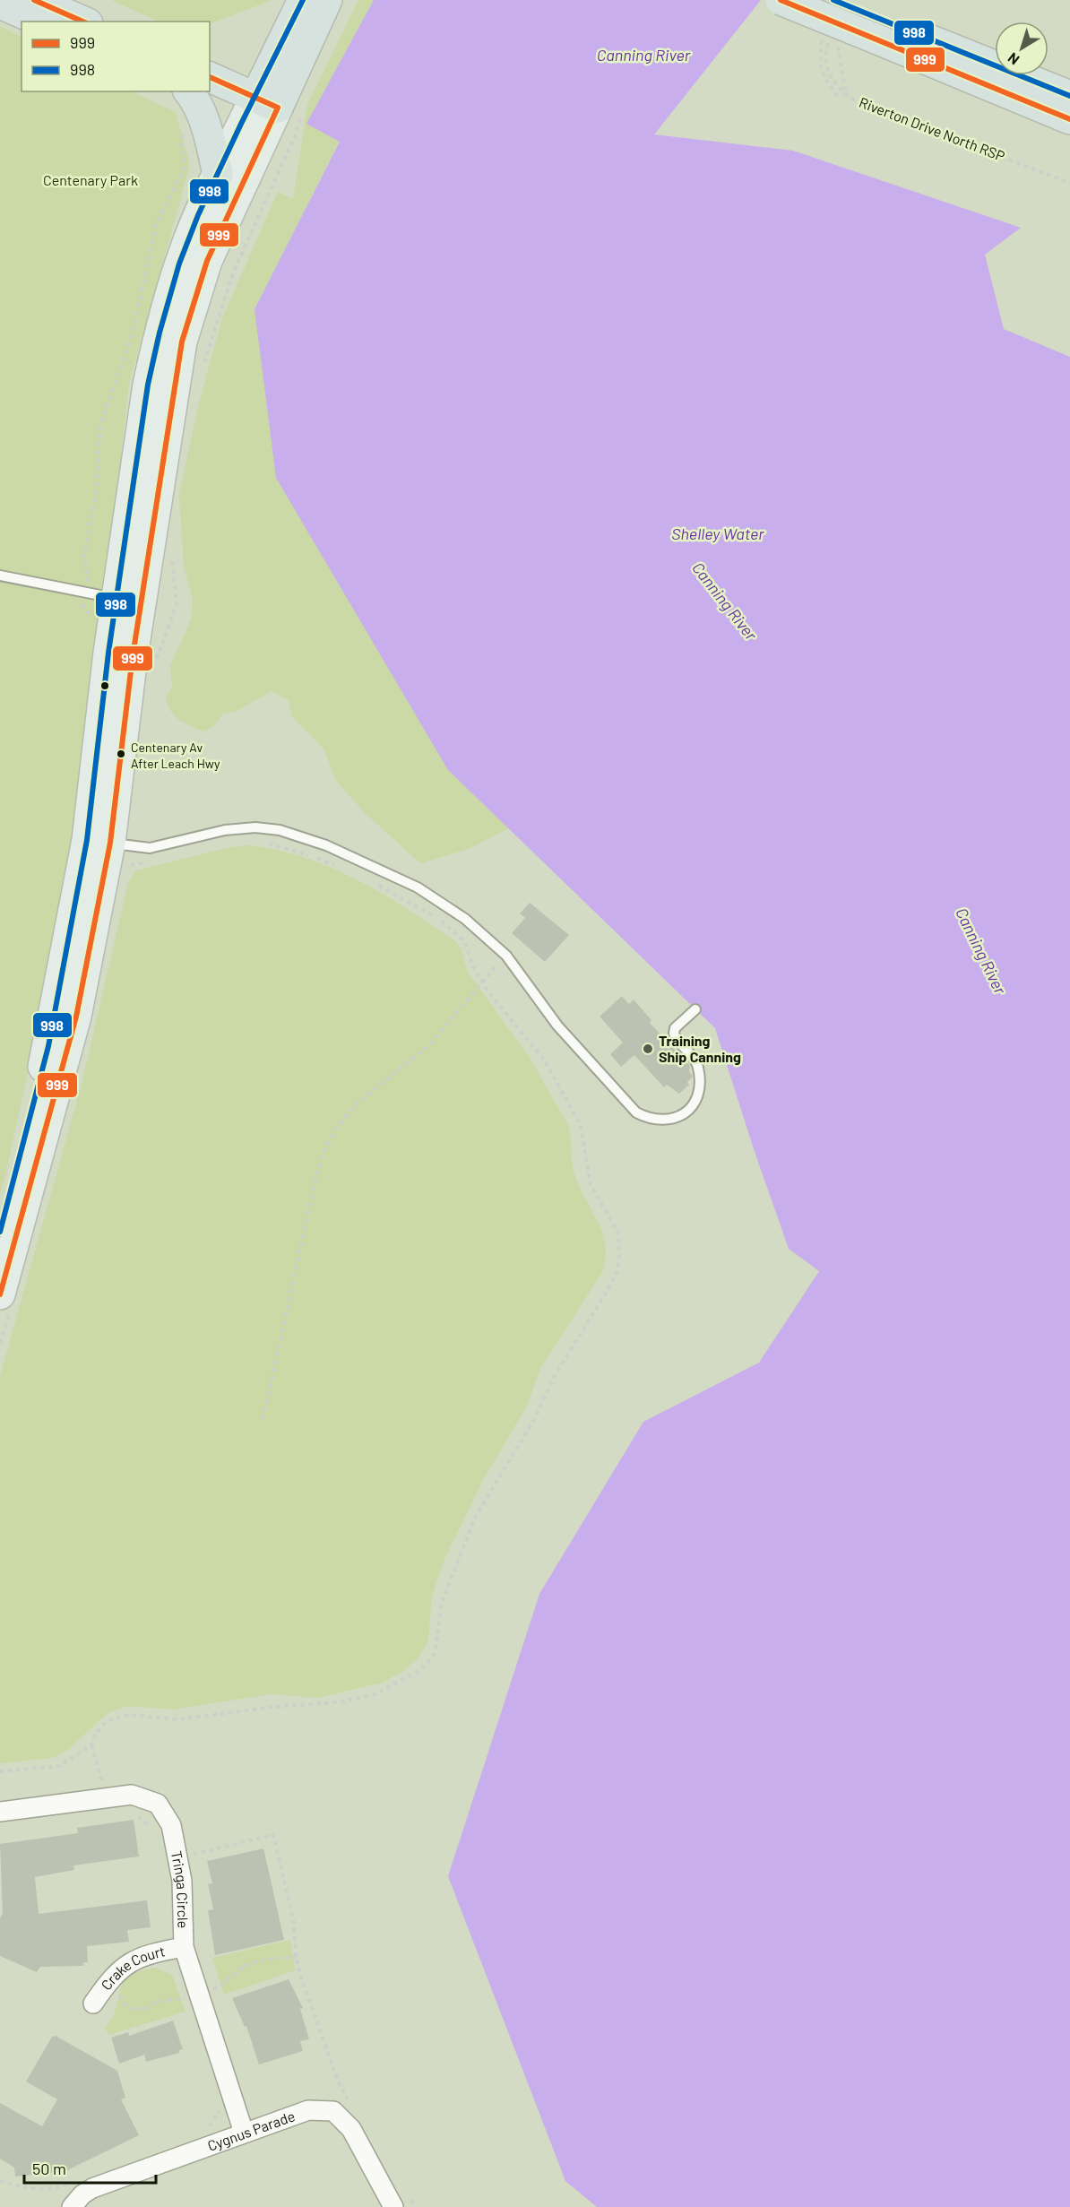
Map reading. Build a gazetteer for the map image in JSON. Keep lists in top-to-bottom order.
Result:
{
  "streets": {
    "street": ["Tringa Circle", "Crake Court", "Cygnus Parade"],
    "path": ["Riverton Drive North RSP"]
  },
  "crossings": [
    ["Tringa Circle", "Crake Court"],
    ["Tringa Circle", "Cygnus Parade"]
  ],
  "water": ["Canning River", "Shelley Water"],
  "parks": ["Centenary Park"],
  "places": ["Centenary Av After Leach Hwy", "Training Ship Canning"],
  "lines": ["transit line 999", "transit line 998"],
  "legend": ["999", "998"],
  "scale_bar": "50 m",
  "north": "bottom left"
}
